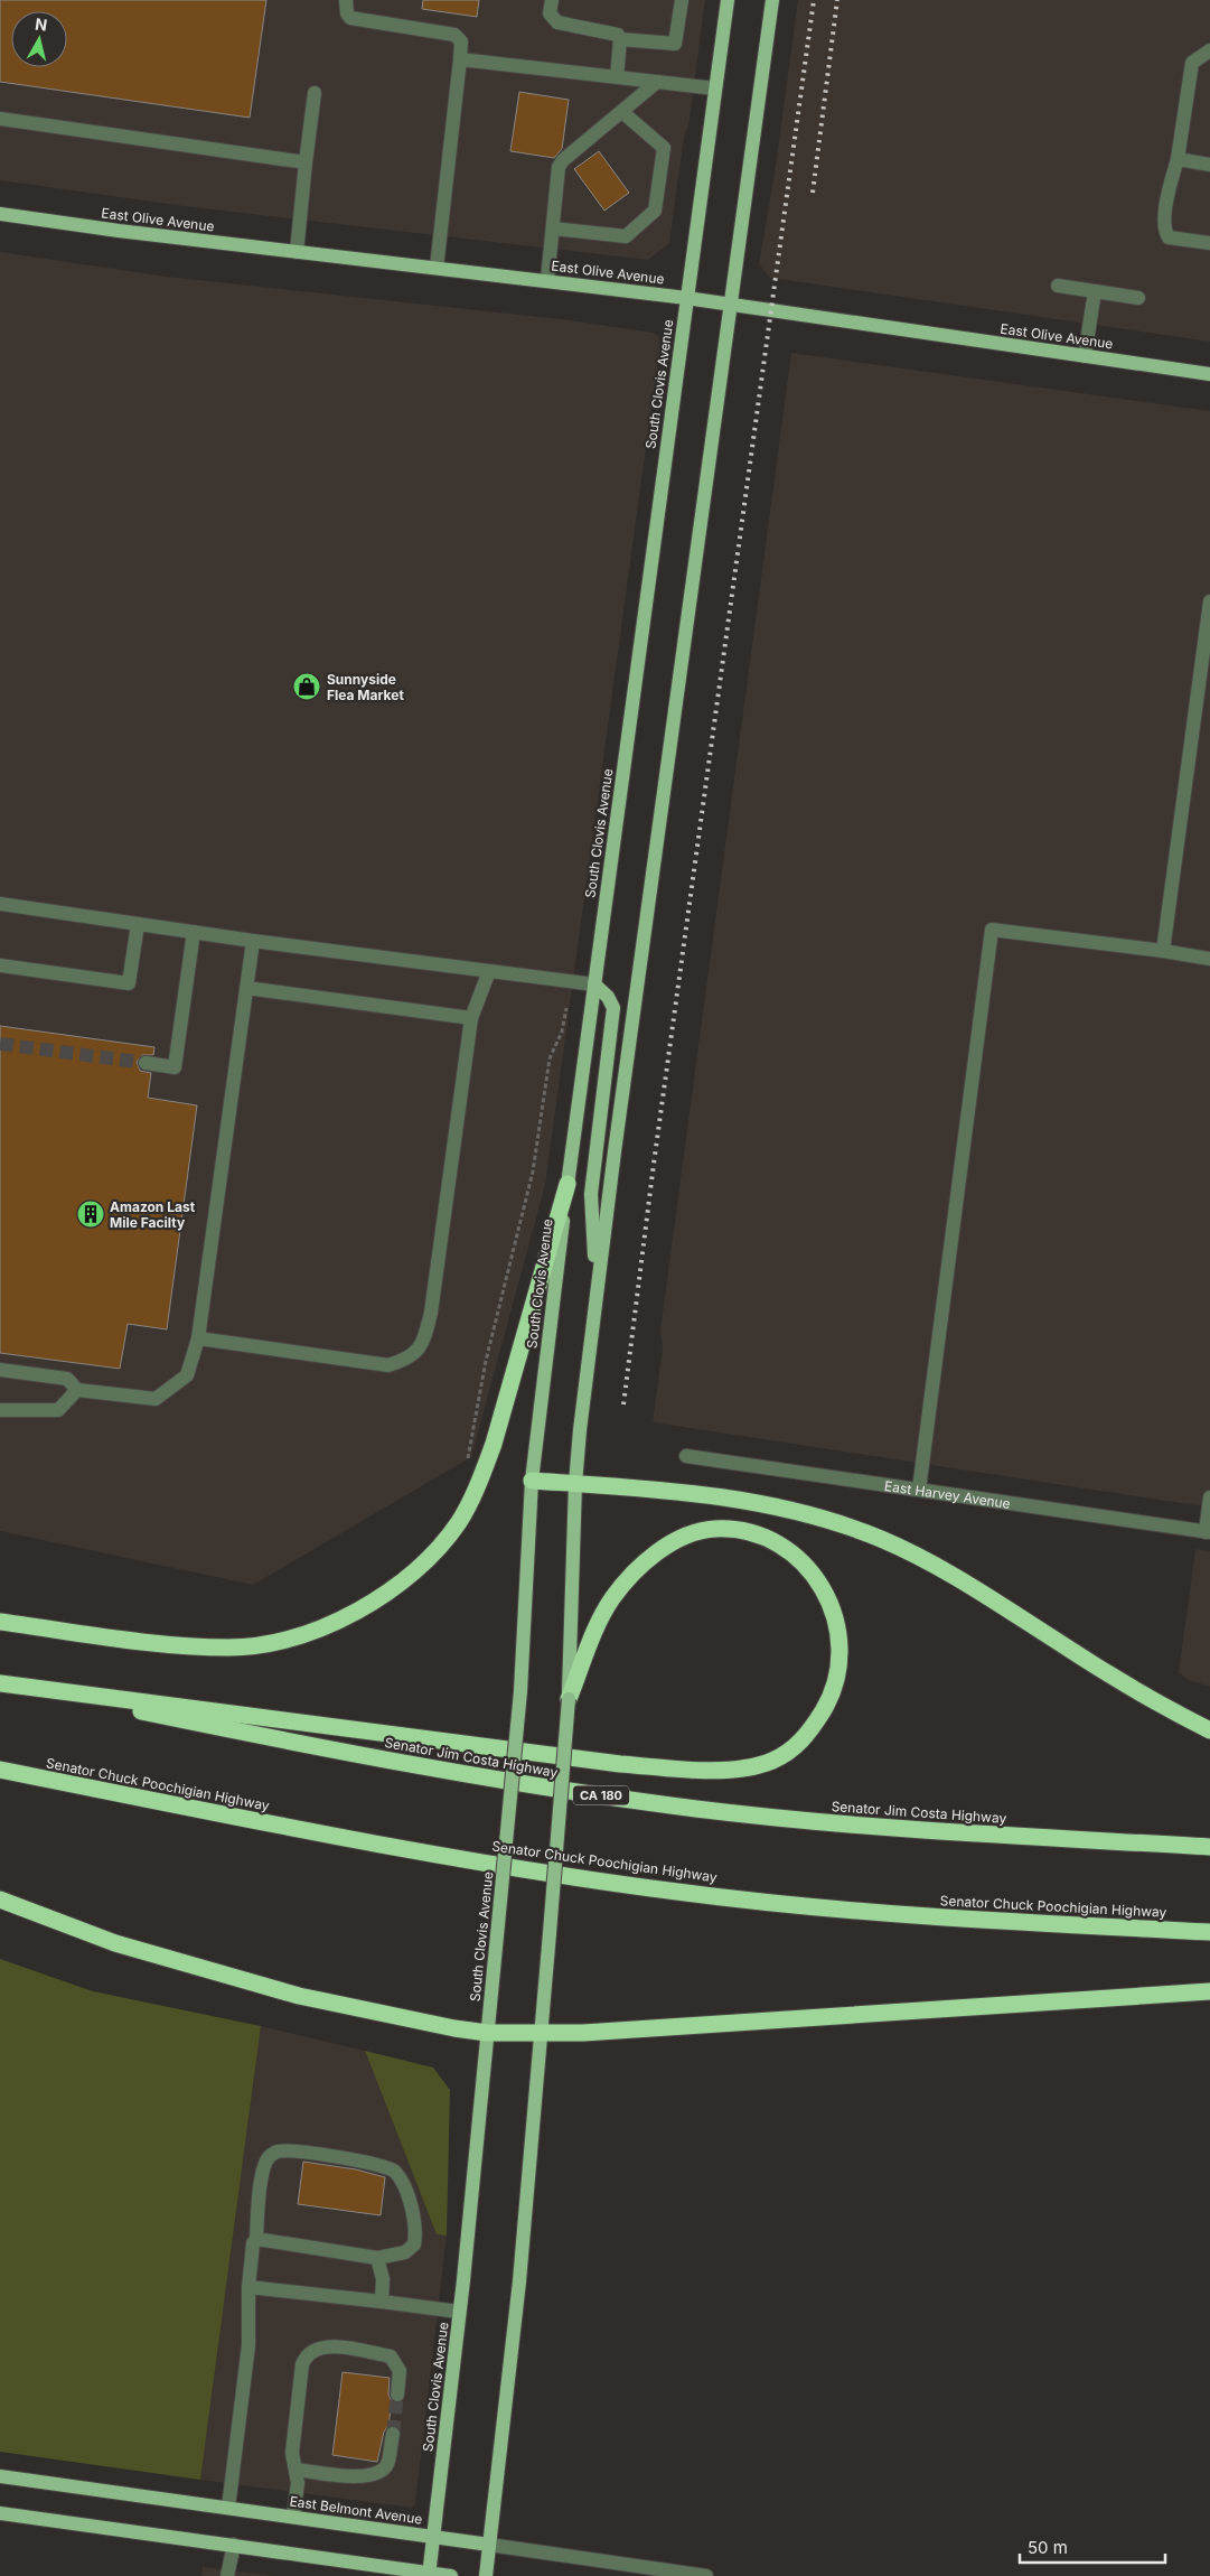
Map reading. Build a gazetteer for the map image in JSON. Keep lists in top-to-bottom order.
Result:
{
  "streets": {
    "highway": ["Senator Jim Costa Highway", "Senator Chuck Poochigian Highway", "CA 180"],
    "main road": ["East Olive Avenue", "South Clovis Avenue", "East Belmont Avenue"],
    "street": ["East Harvey Avenue"]
  },
  "crossings": [
    ["East Olive Avenue", "South Clovis Avenue"],
    ["South Clovis Avenue", "East Belmont Avenue"]
  ],
  "places": {
    "shop": ["Sunnyside Flea Market"],
    "building": ["Amazon Last Mile Facilty"]
  },
  "scale_bar": "50 m",
  "north": "top"
}
